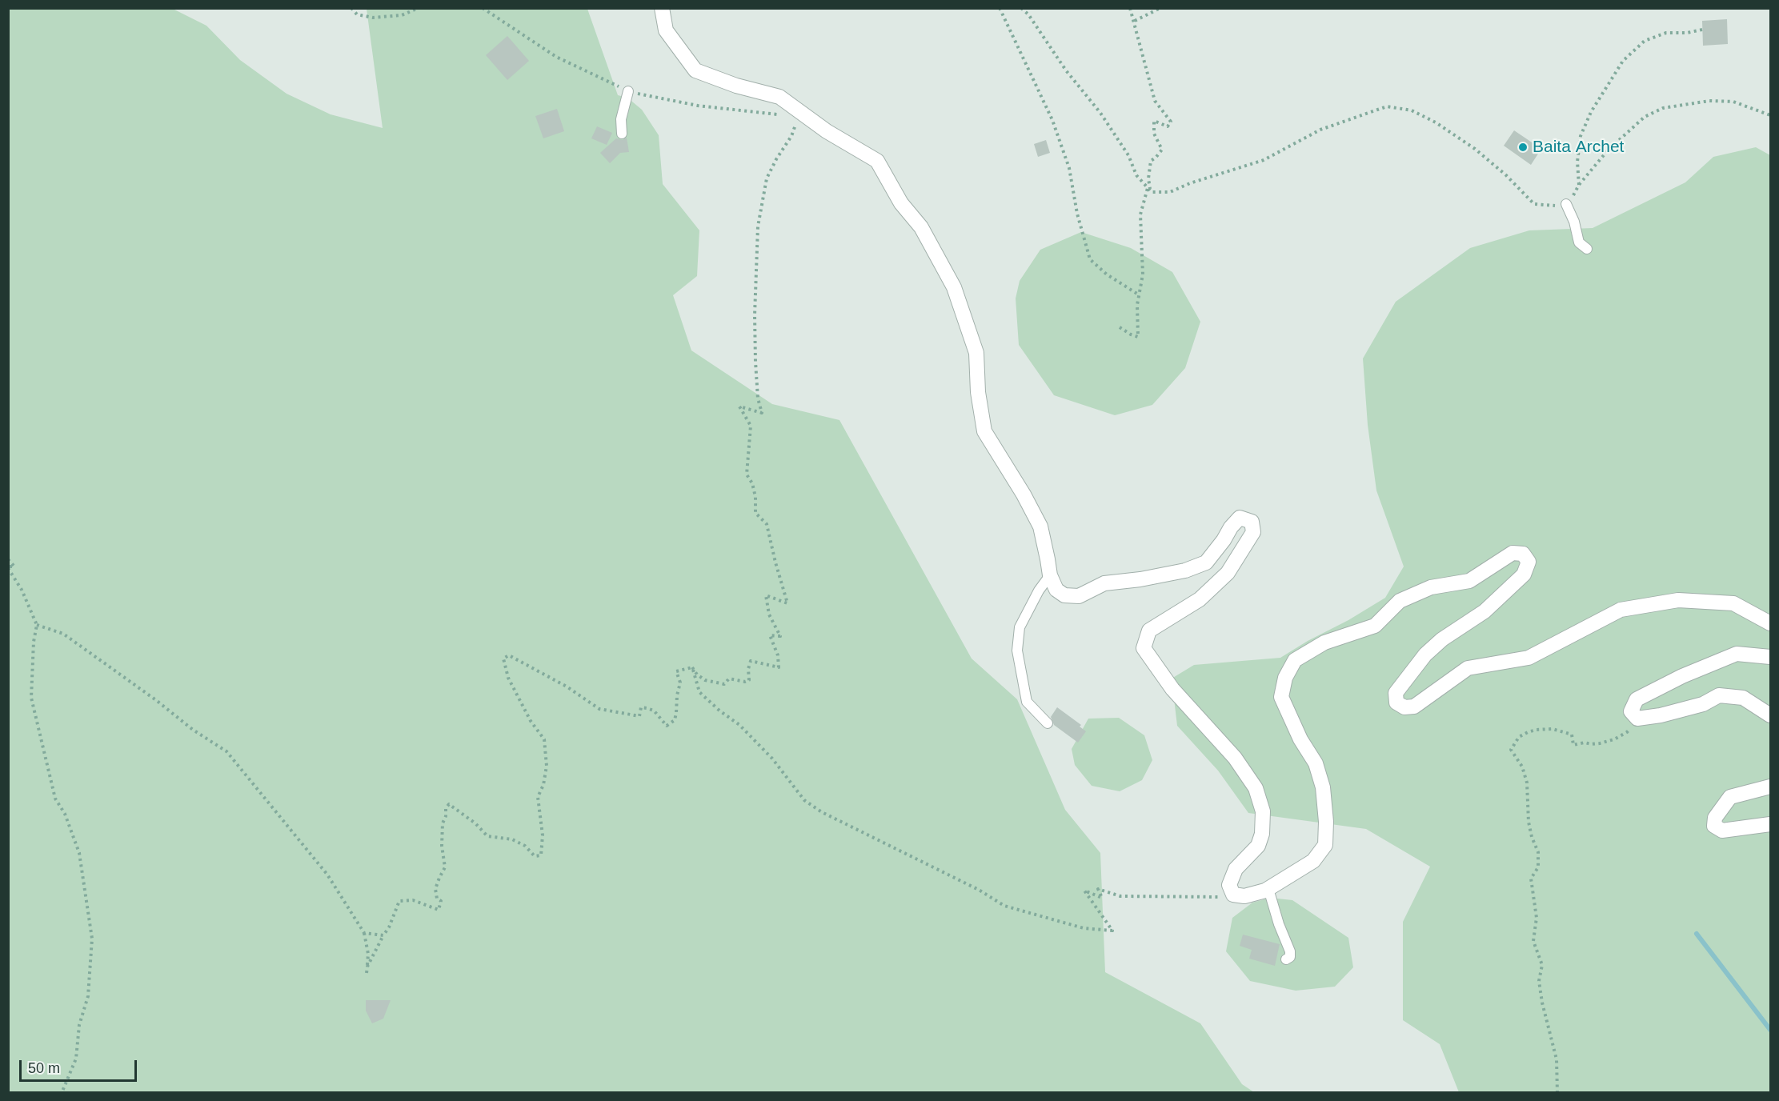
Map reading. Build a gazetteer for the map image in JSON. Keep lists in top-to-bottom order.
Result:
{
  "places": ["Baita Archet"],
  "scale_bar": "50 m"
}
